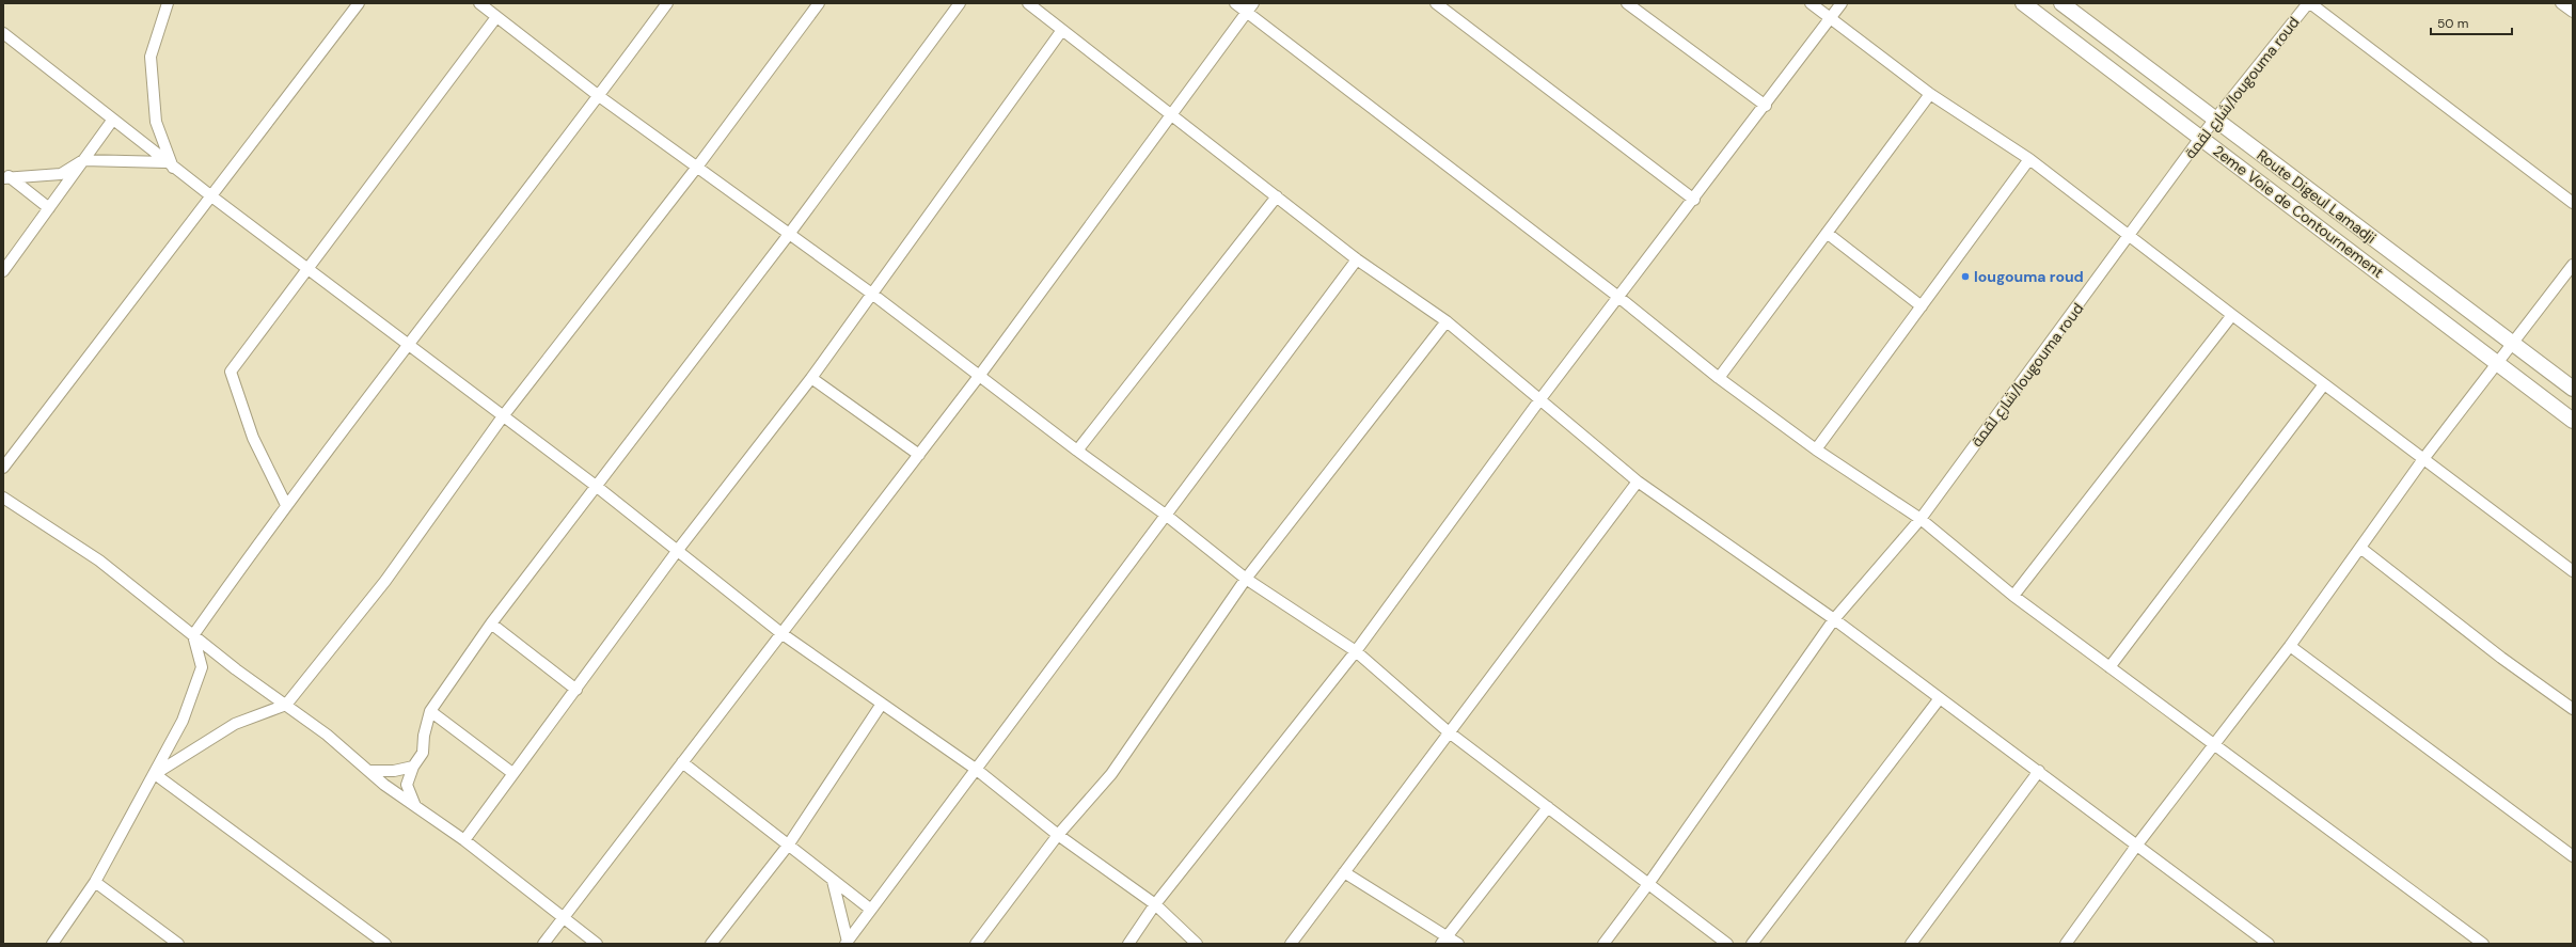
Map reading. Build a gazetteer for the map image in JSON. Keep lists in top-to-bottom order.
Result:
{
  "streets": {
    "main road": ["Route Digeul Lamadji", "2eme Voie de Contournement"],
    "street": ["شارع لقمة/lougouma roud"]
  },
  "crossings": [
    ["شارع لقمة/lougouma roud", "Route Digeul Lamadji"],
    ["شارع لقمة/lougouma roud", "2eme Voie de Contournement"]
  ],
  "places": ["lougouma roud"],
  "scale_bar": "50 m"
}
